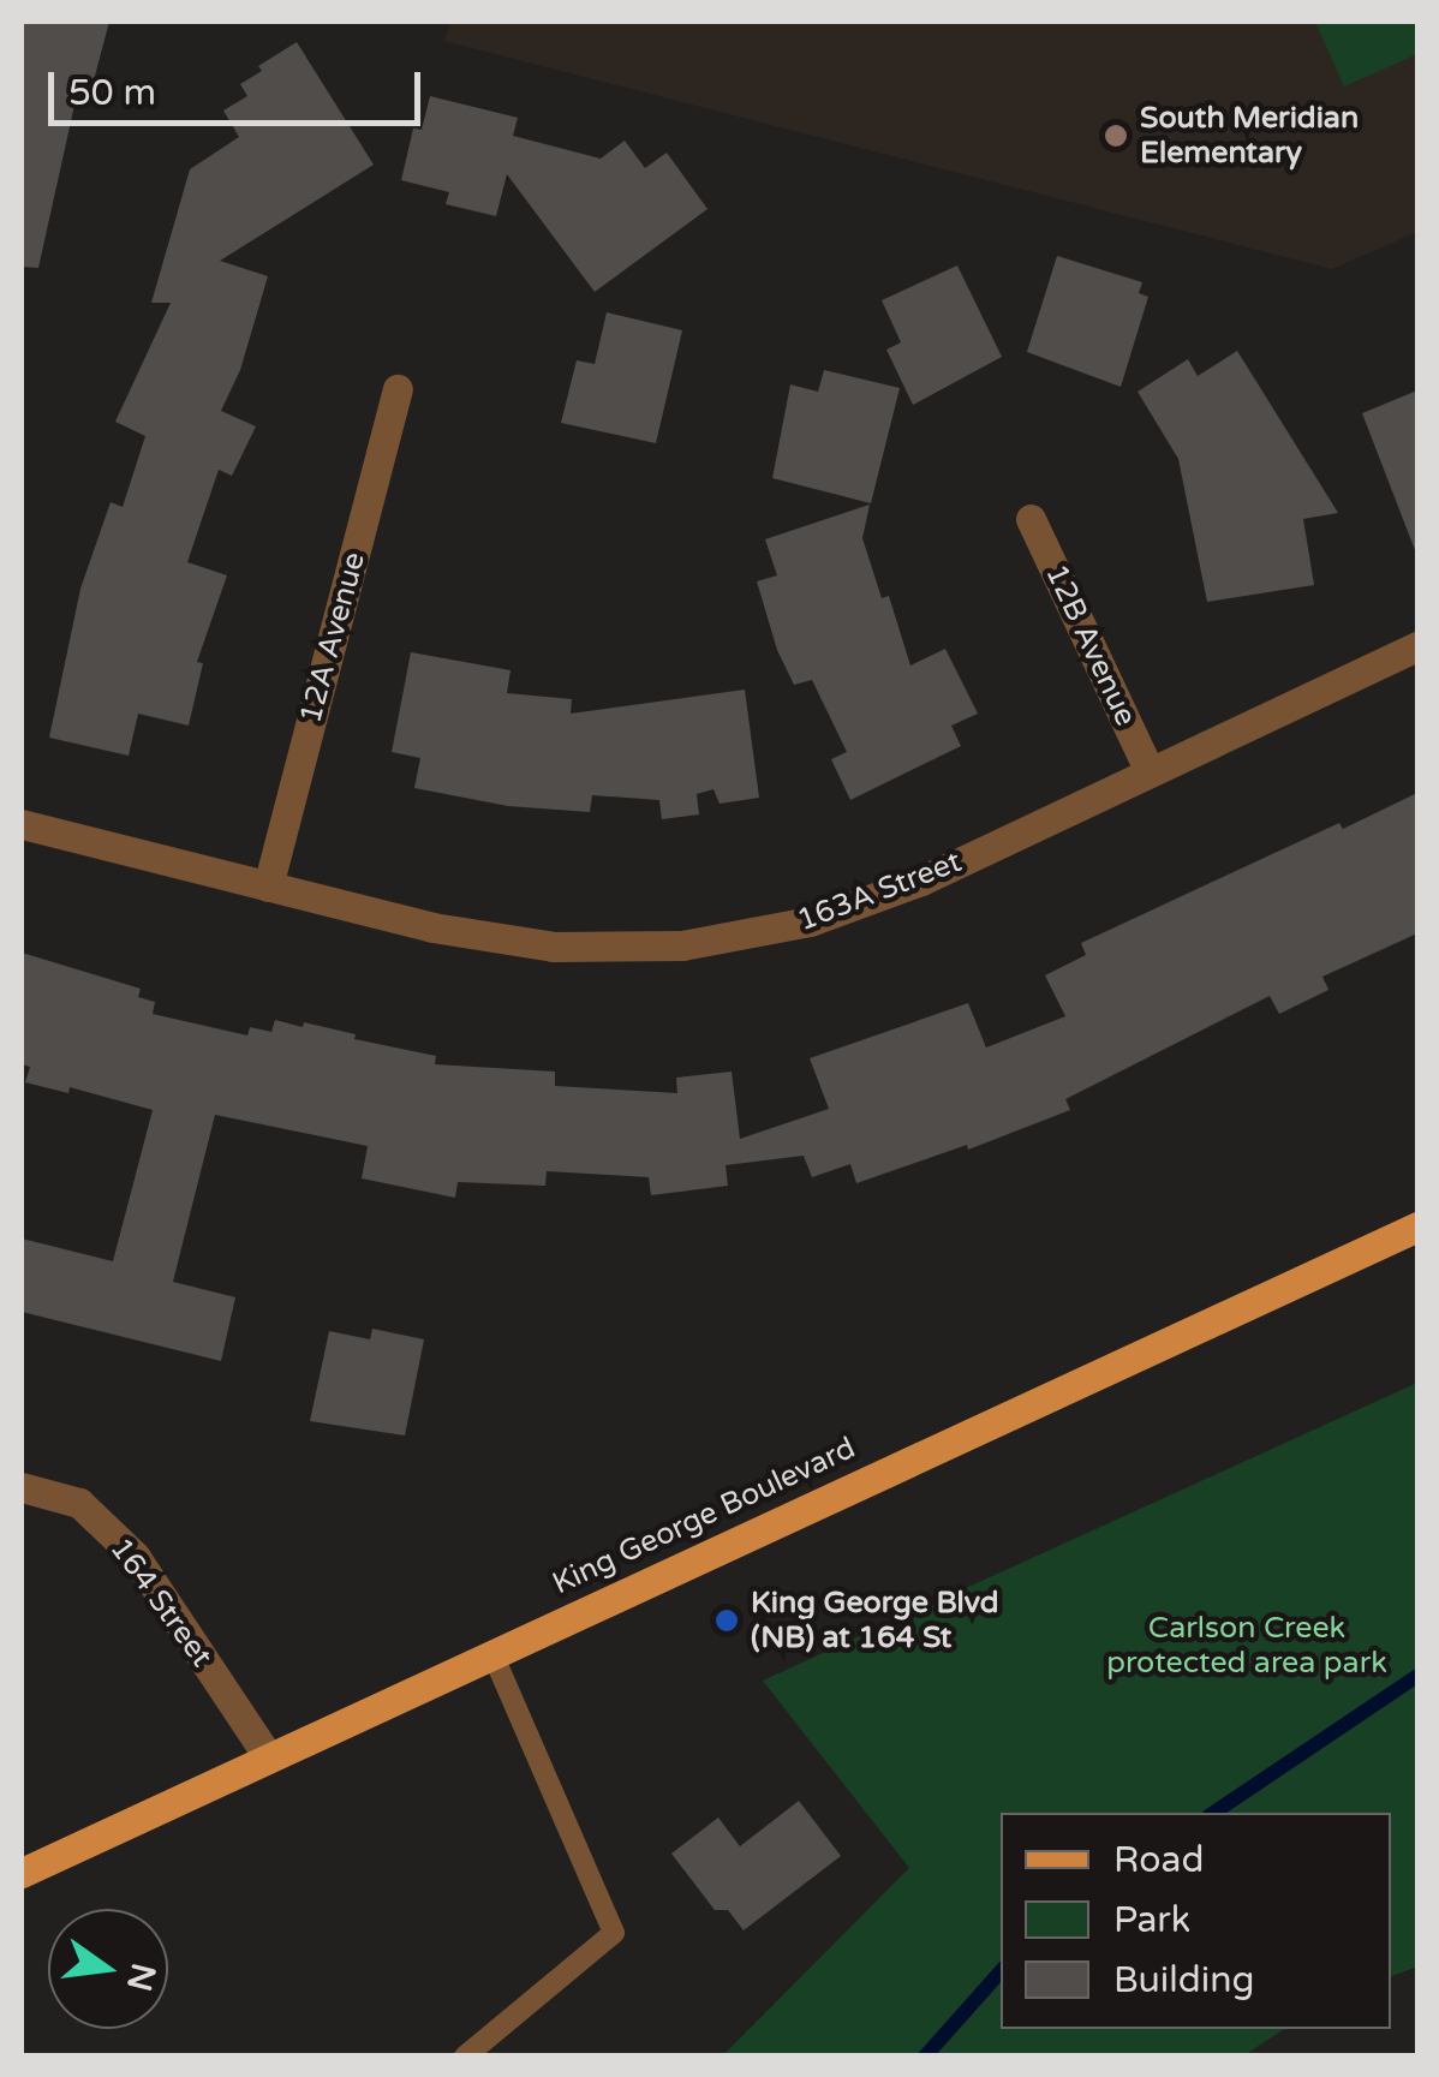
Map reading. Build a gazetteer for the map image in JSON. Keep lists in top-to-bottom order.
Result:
{
  "streets": {
    "main road": ["King George Boulevard"],
    "street": [
      "12A Avenue",
      "12B Avenue",
      "163A Street",
      "164 Street"
    ]
  },
  "crossings": [
    ["12A Avenue", "163A Street"],
    ["12B Avenue", "163A Street"],
    ["King George Boulevard", "164 Street"]
  ],
  "parks": ["Carlson Creek protected area park"],
  "places": ["South Meridian Elementary", "King George Blvd (NB) at 164 St"],
  "legend": ["Road", "Park", "Building"],
  "scale_bar": "50 m",
  "north": "right"
}
